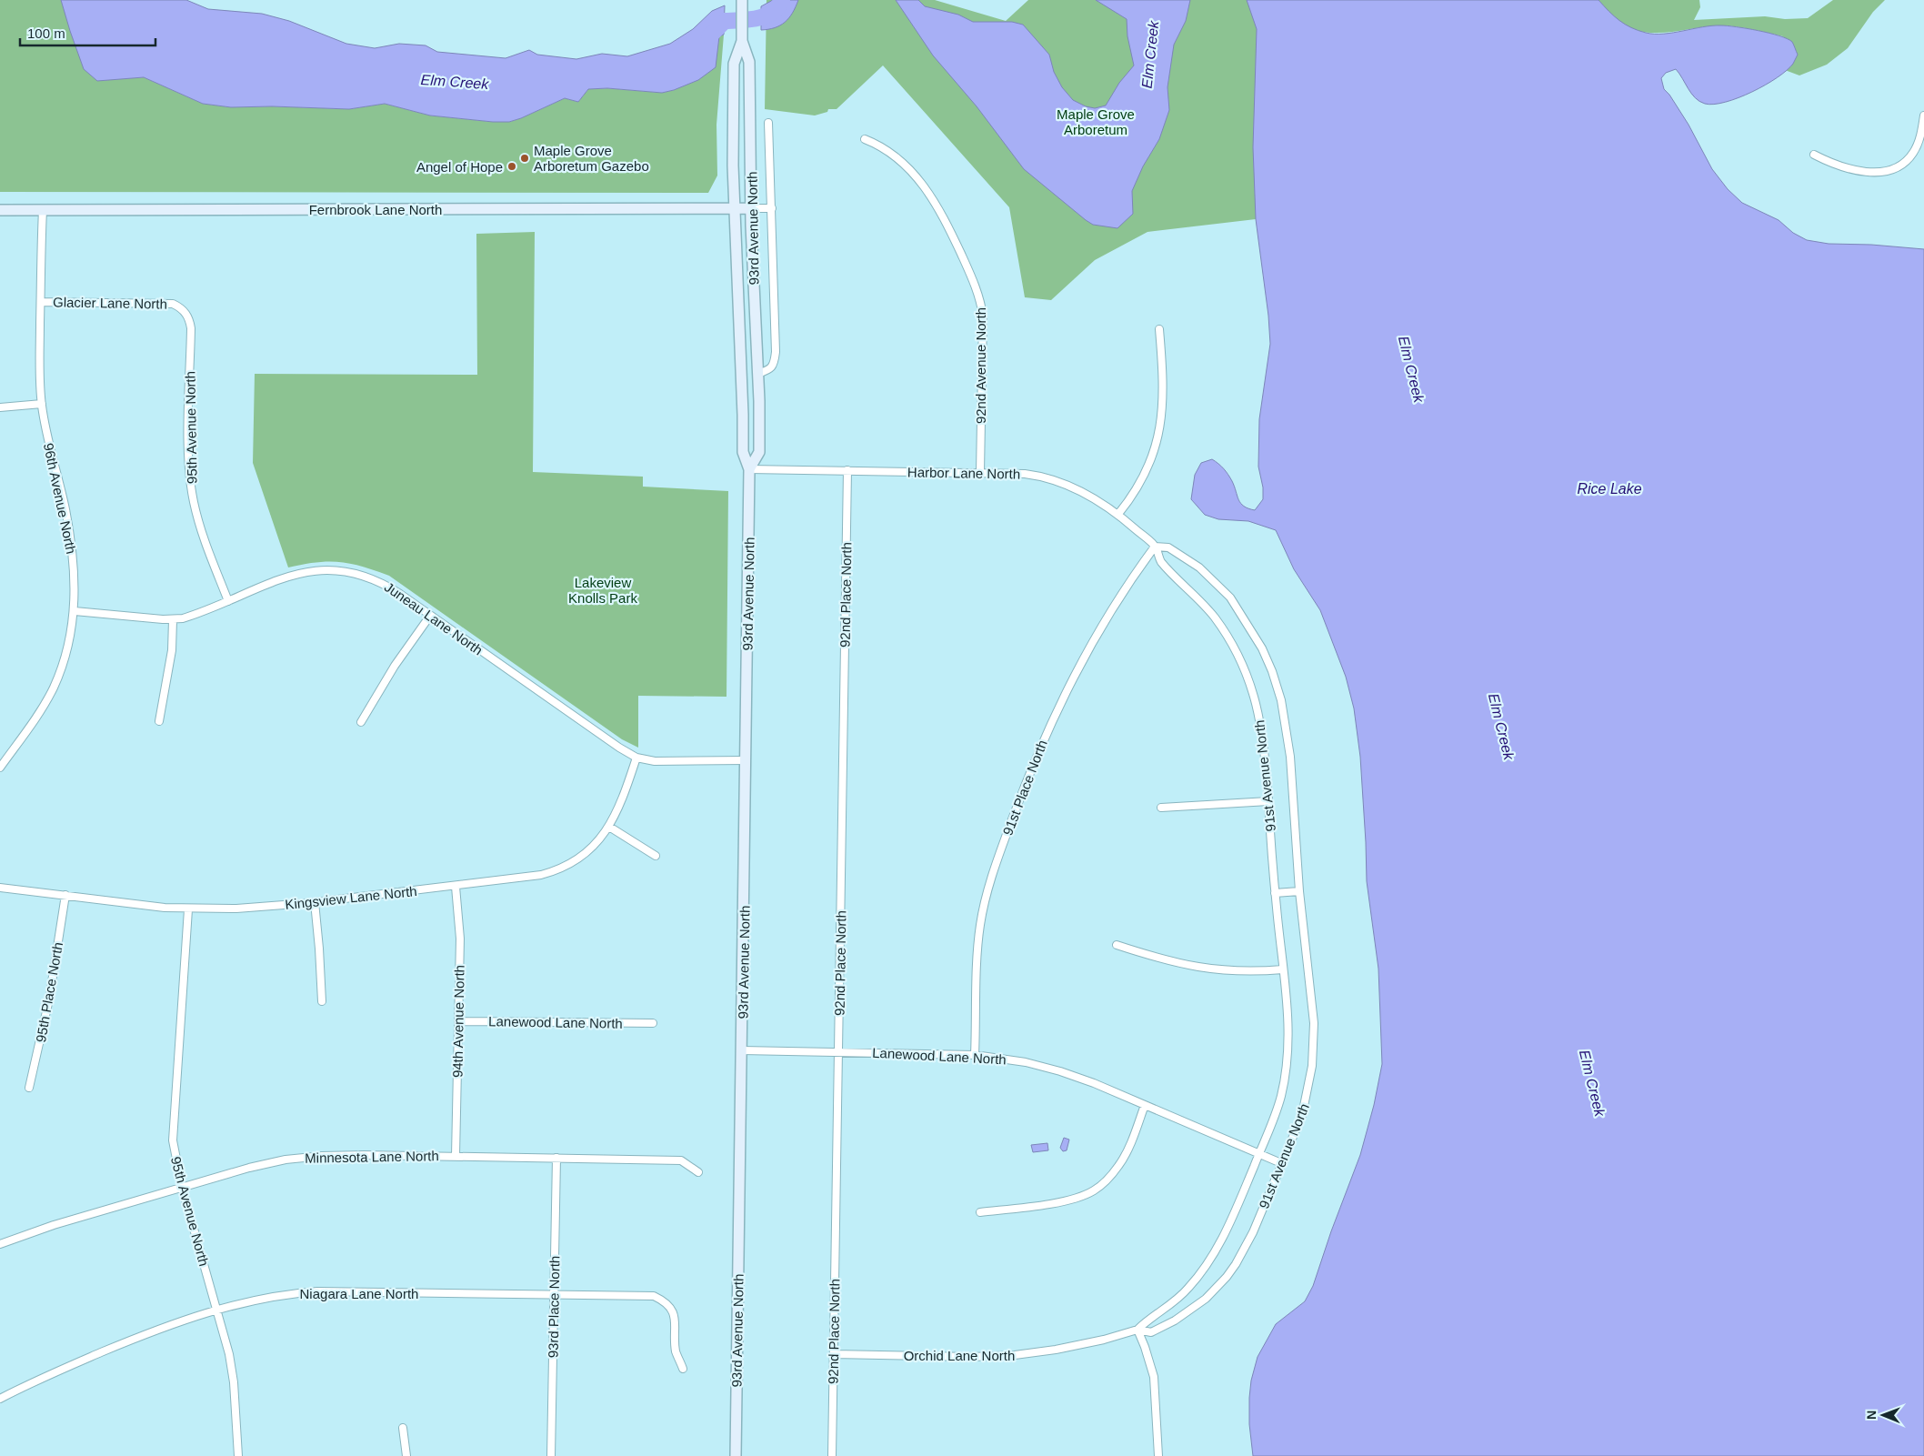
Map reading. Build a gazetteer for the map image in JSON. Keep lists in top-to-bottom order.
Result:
{
  "streets": {
    "main road": ["Fernbrook Lane North", "93rd Avenue North"],
    "street": [
      "Glacier Lane North",
      "92nd Avenue North",
      "95th Avenue North",
      "Harbor Lane North",
      "96th Avenue North",
      "92nd Place North",
      "Juneau Lane North",
      "91st Avenue North",
      "91st Place North",
      "Kingsview Lane North",
      "95th Place North",
      "94th Avenue North",
      "Lanewood Lane North",
      "Minnesota Lane North",
      "Niagara Lane North",
      "93rd Place North",
      "Orchid Lane North"
    ]
  },
  "crossings": [
    ["Fernbrook Lane North", "93rd Avenue North"],
    ["Fernbrook Lane North", "96th Avenue North"],
    ["93rd Avenue North", "Harbor Lane North"],
    ["93rd Avenue North", "Juneau Lane North"],
    ["93rd Avenue North", "Lanewood Lane North"],
    ["Glacier Lane North", "95th Avenue North"],
    ["Glacier Lane North", "96th Avenue North"],
    ["92nd Avenue North", "Harbor Lane North"],
    ["95th Avenue North", "Juneau Lane North"],
    ["95th Avenue North", "Kingsview Lane North"],
    ["95th Avenue North", "Minnesota Lane North"],
    ["95th Avenue North", "Niagara Lane North"],
    ["Harbor Lane North", "92nd Place North"],
    ["Harbor Lane North", "91st Avenue North"],
    ["Harbor Lane North", "91st Place North"],
    ["96th Avenue North", "Juneau Lane North"],
    ["92nd Place North", "Lanewood Lane North"],
    ["92nd Place North", "Orchid Lane North"],
    ["Juneau Lane North", "Kingsview Lane North"],
    ["91st Avenue North", "91st Place North"],
    ["91st Avenue North", "Lanewood Lane North"],
    ["91st Avenue North", "Orchid Lane North"],
    ["91st Place North", "Lanewood Lane North"],
    ["Kingsview Lane North", "95th Place North"],
    ["Kingsview Lane North", "94th Avenue North"],
    ["94th Avenue North", "Lanewood Lane North"],
    ["94th Avenue North", "Minnesota Lane North"],
    ["Minnesota Lane North", "93rd Place North"],
    ["Niagara Lane North", "93rd Place North"]
  ],
  "water": ["Elm Creek", "Rice Lake"],
  "parks": ["Maple Grove Arboretum", "Lakeview Knolls Park"],
  "places": ["Maple Grove Arboretum Gazebo", "Angel of Hope"],
  "scale_bar": "100 m",
  "north": "left"
}
